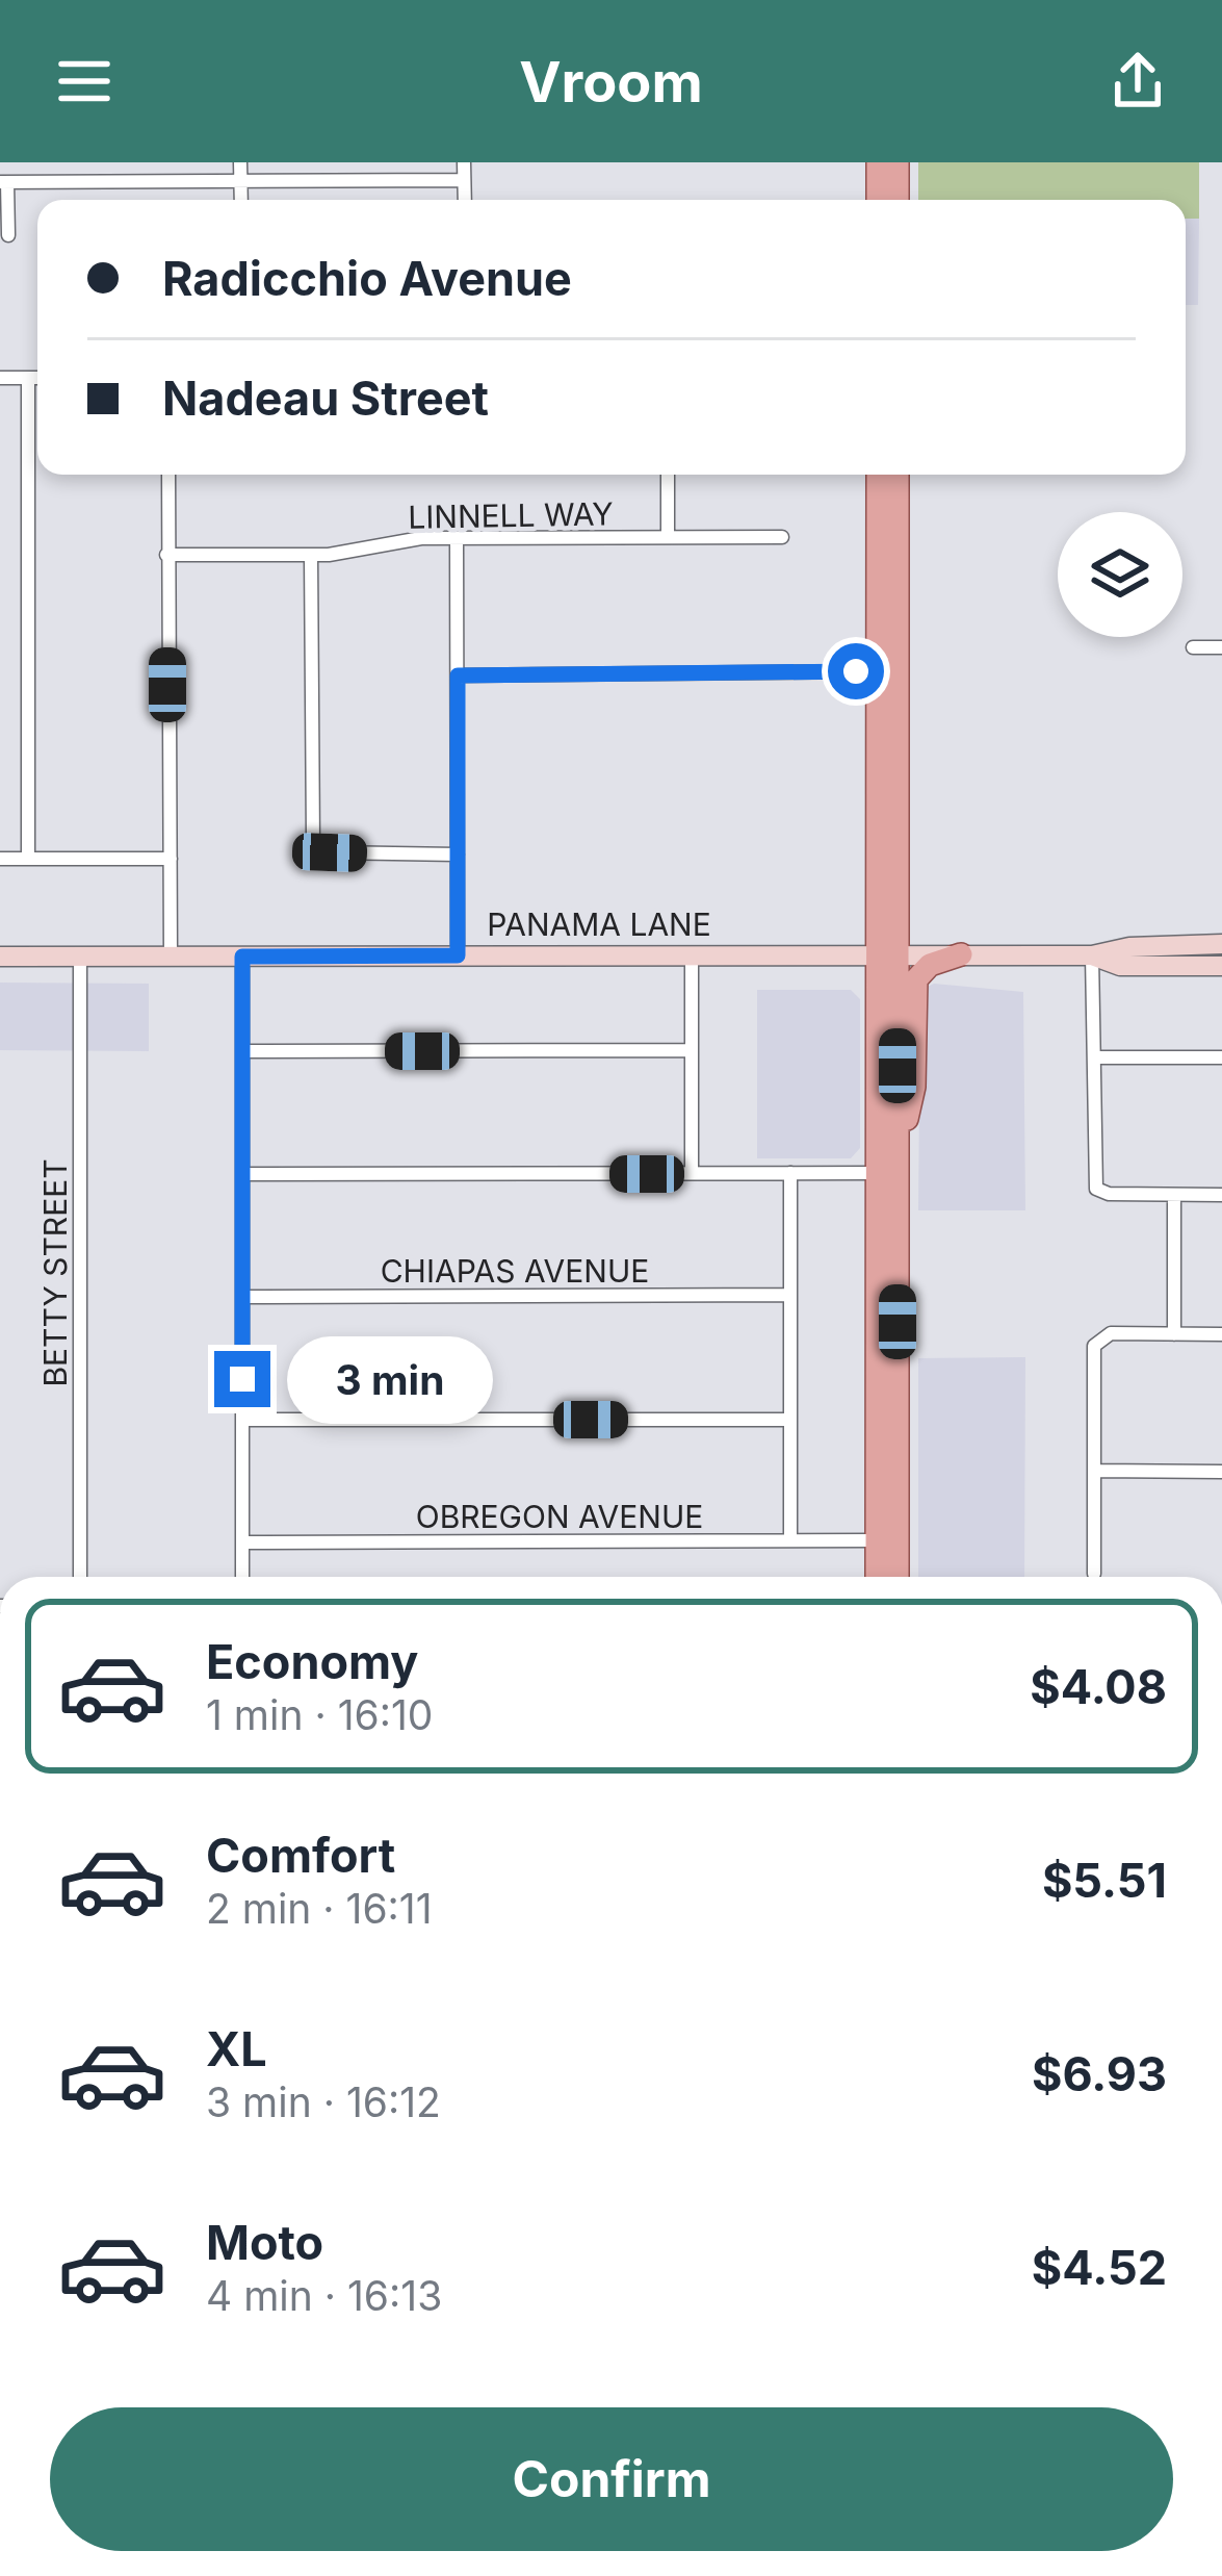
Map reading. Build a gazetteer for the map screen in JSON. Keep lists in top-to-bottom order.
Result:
{
  "streets": {
    "main road": ["PANAMA LANE"],
    "street": [
      "LINNELL WAY",
      "CHIAPAS AVENUE",
      "BETTY STREET",
      "OBREGON AVENUE"
    ]
  },
  "crossings": [
    ["PANAMA LANE", "BETTY STREET"]
  ],
  "page": {
    "header": "Vroom",
    "banner": ["Radicchio Avenue", "Nadeau Street"],
    "bubble": "3 min",
    "list": [
      {
        "name": "Economy",
        "note": "1 min · 16:10",
        "value": "$4.08"
      },
      {
        "name": "Comfort",
        "note": "2 min · 16:11",
        "value": "$5.51"
      },
      {
        "name": "XL",
        "note": "3 min · 16:12",
        "value": "$6.93"
      },
      {
        "name": "Moto",
        "note": "4 min · 16:13",
        "value": "$4.52"
      }
    ],
    "buttons": "Confirm"
  }
}
